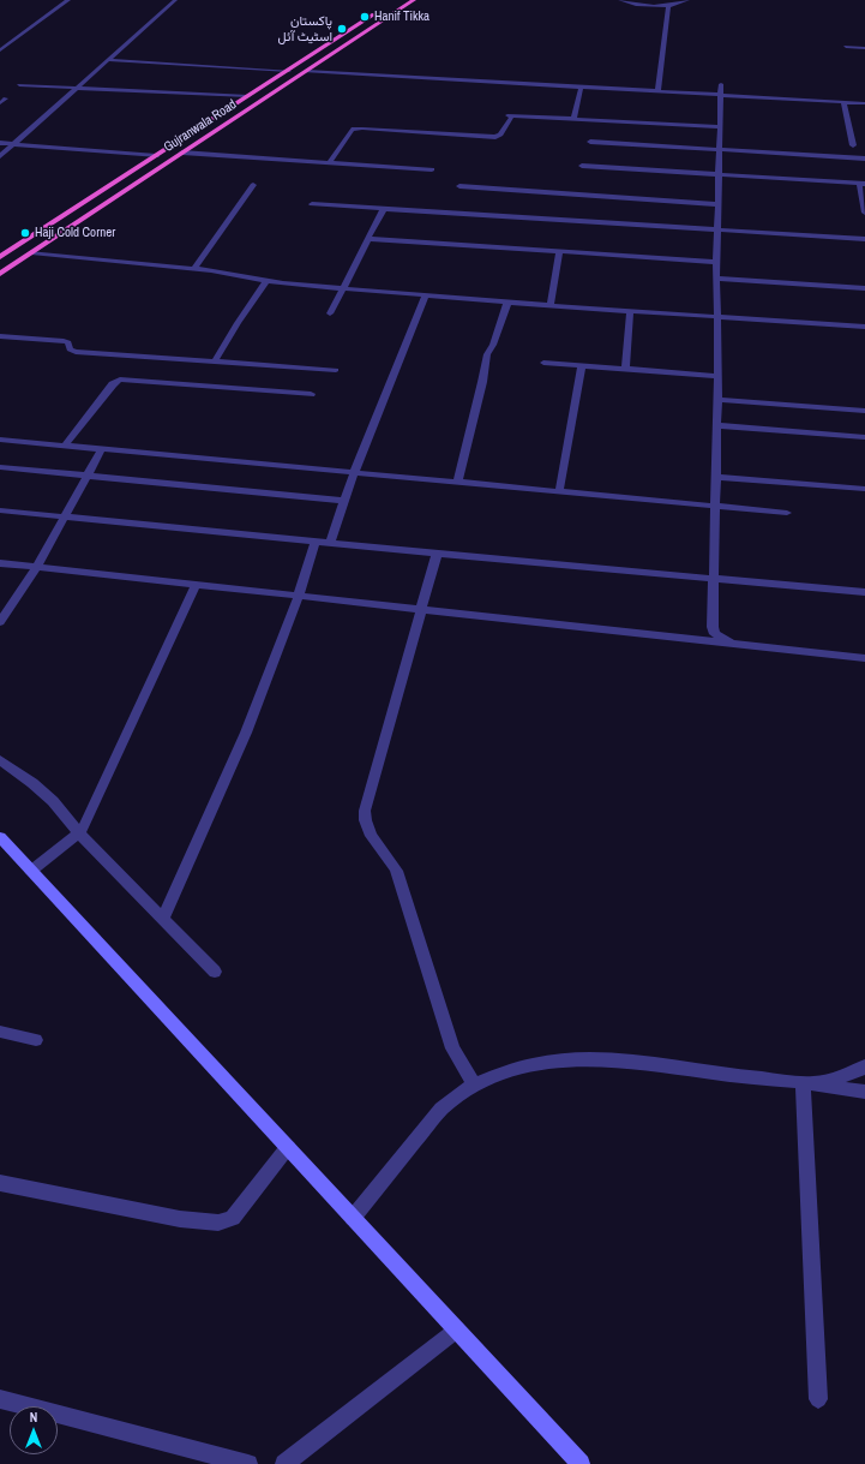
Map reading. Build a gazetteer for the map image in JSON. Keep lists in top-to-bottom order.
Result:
{
  "streets": {
    "highway": ["Gujranwala Road"]
  },
  "places": ["Hanif Tikka", "پاکستان اسٹیٹ آئل", "Haji Cold Corner"],
  "north": "top"
}
